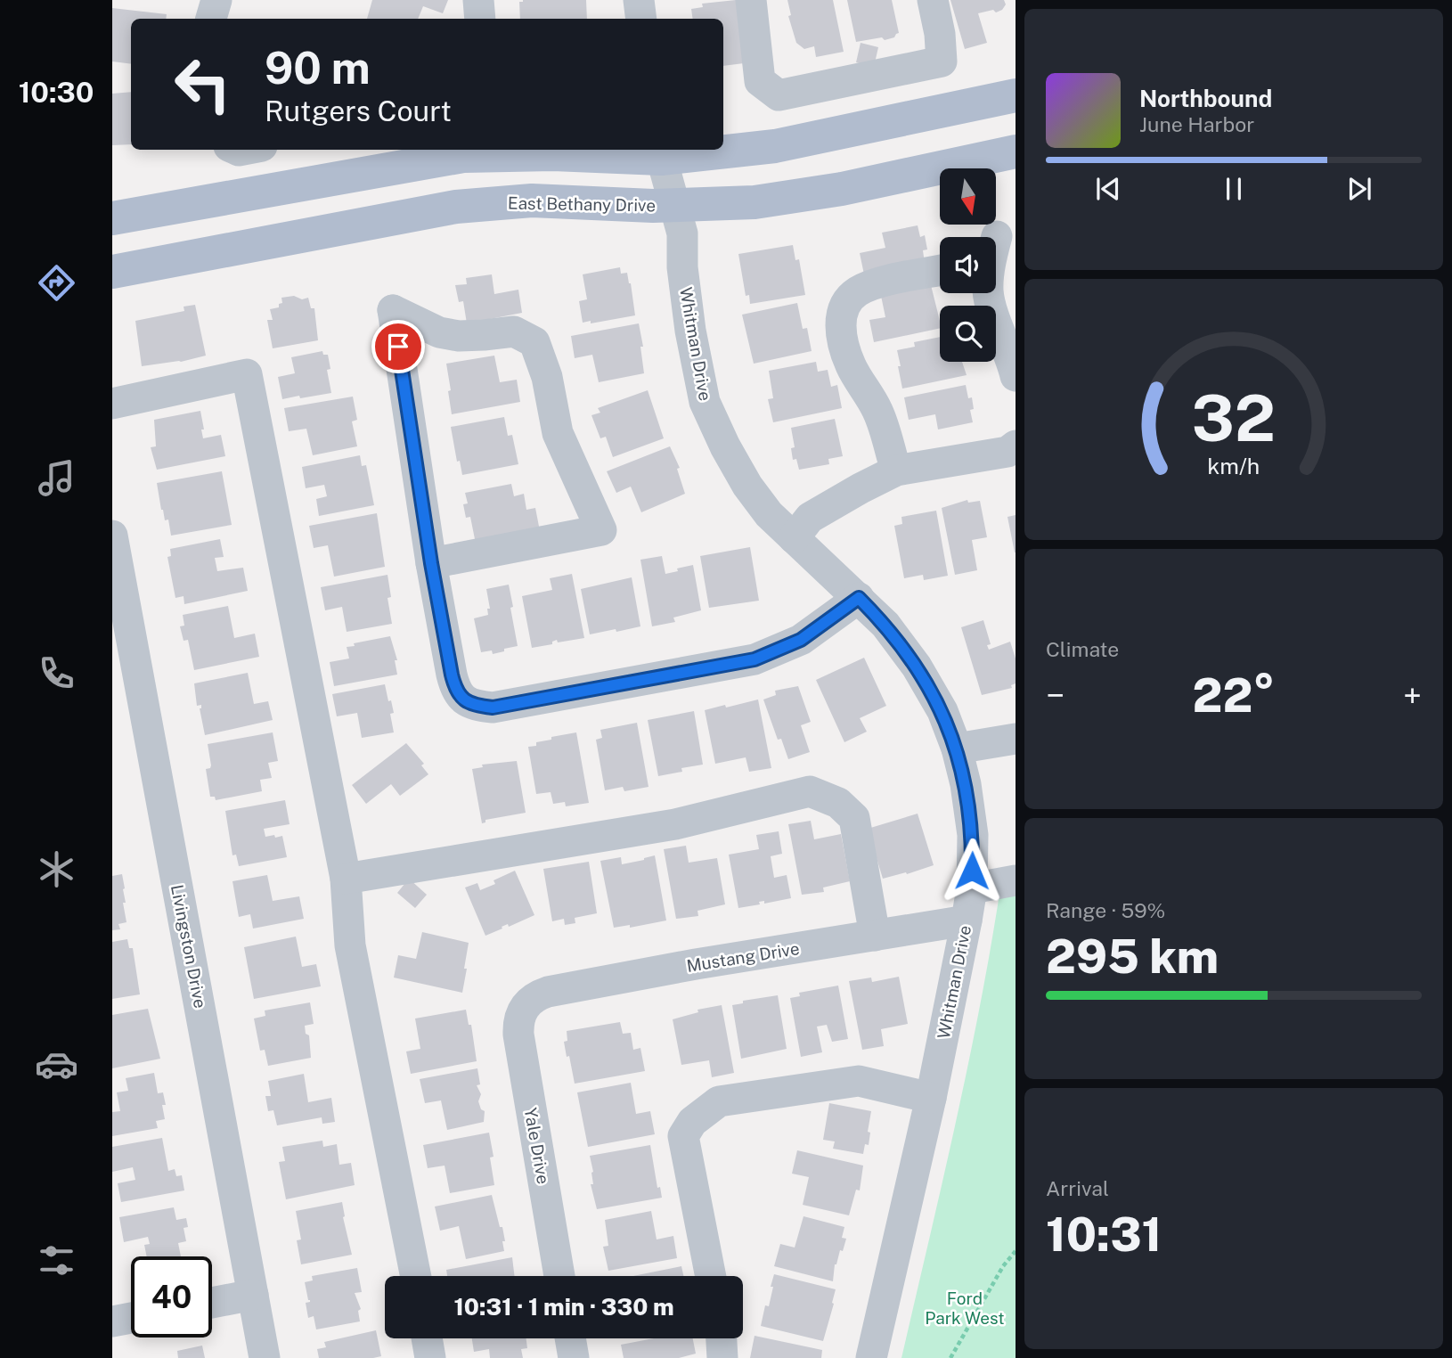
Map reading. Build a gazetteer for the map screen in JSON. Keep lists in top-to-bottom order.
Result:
{
  "streets": {
    "main road": ["East Bethany Drive"],
    "street": [
      "Whitman Drive",
      "Livingston Drive",
      "Mustang Drive",
      "Yale Drive"
    ]
  },
  "crossings": [
    ["East Bethany Drive", "Whitman Drive"],
    ["Whitman Drive", "Mustang Drive"],
    ["Mustang Drive", "Yale Drive"]
  ],
  "parks": ["Ford Park West"],
  "north": "bottom",
  "page": {
    "tabs": "10:30",
    "turn": ["90 m", "Rutgers Court"],
    "song": ["Northbound", "June Harbor"],
    "tile": [
      "Climate",
      ["Range · 59%", "295 km"],
      ["Arrival", "10:31"]
    ],
    "heat": ["−", "22°", "+"],
    "limit": "40",
    "trip": "10:31 · 1 min · 330 m",
    "gauge": ["32", "km/h"]
  }
}
